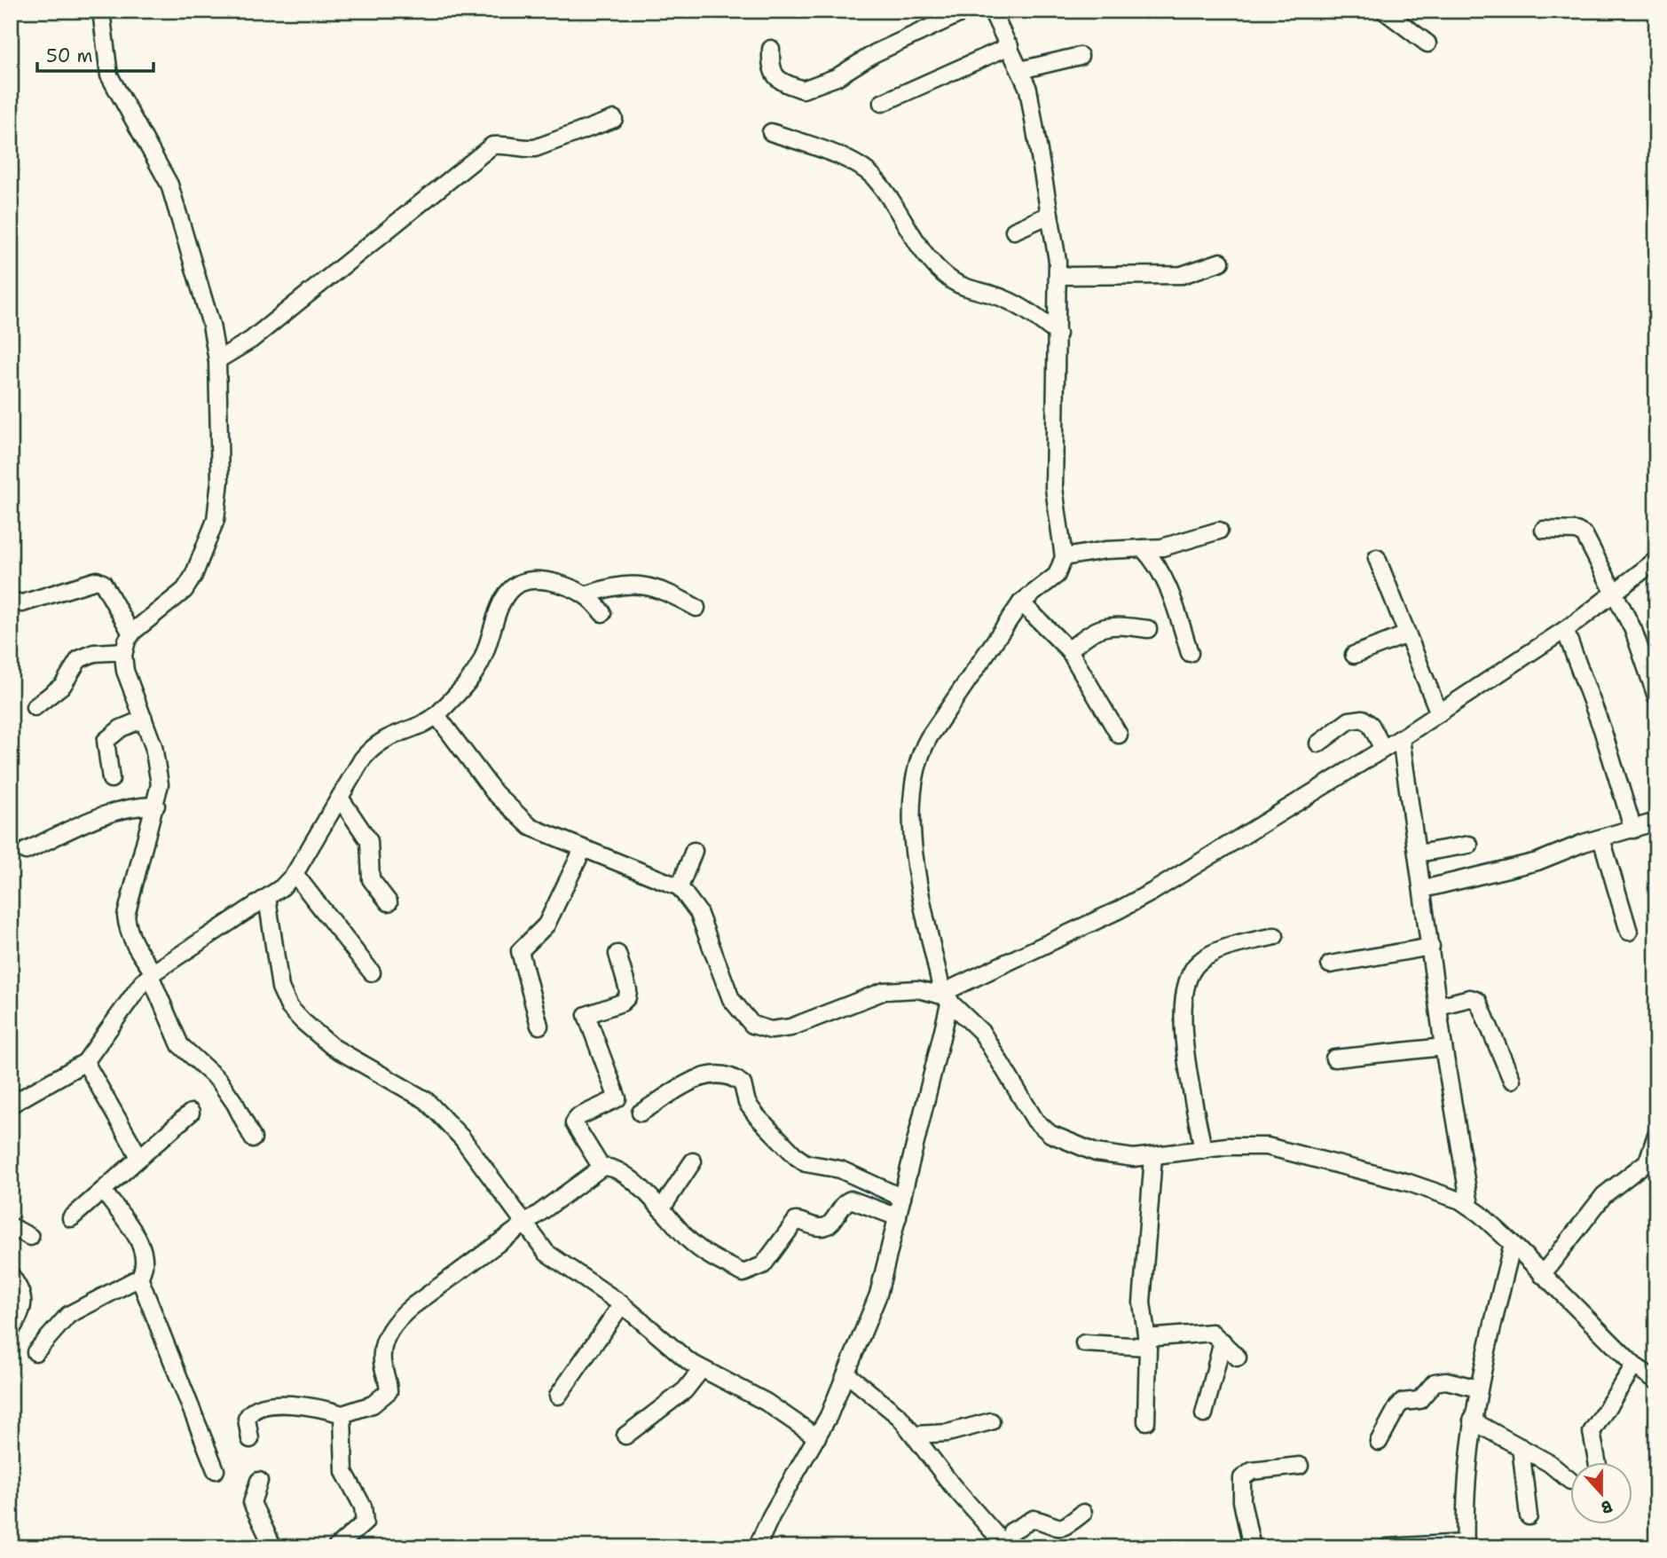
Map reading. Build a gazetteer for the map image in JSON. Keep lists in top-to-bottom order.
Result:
{
  "scale_bar": "50 m",
  "north": "bottom"
}
